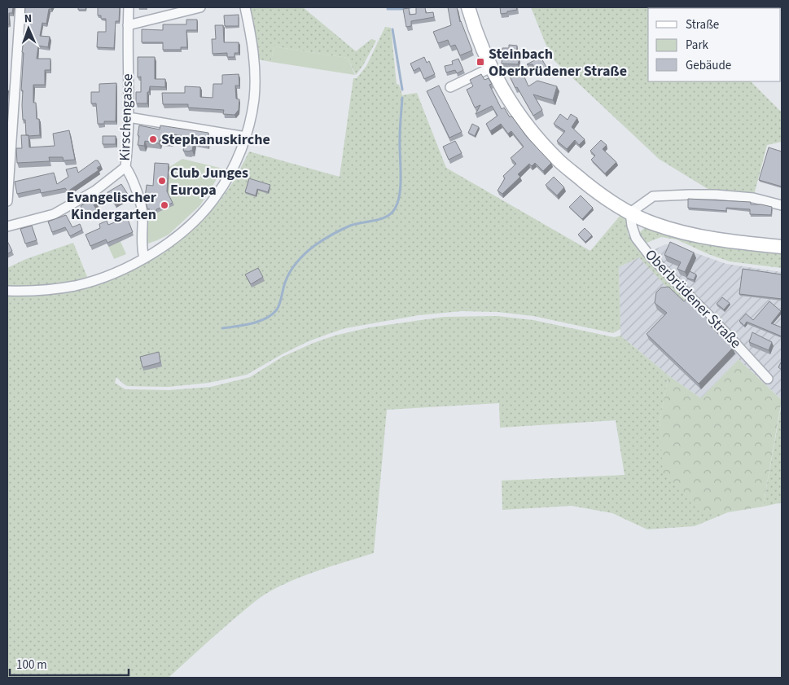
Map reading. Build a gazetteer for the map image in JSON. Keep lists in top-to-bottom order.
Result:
{
  "streets": {
    "street": ["Kirschengasse", "Oberbrüdener Straße"]
  },
  "places": {
    "transit": ["Steinbach Oberbrüdener Straße"],
    "other": ["Stephanuskirche", "Club Junges Europa", "Evangelischer Kindergarten"]
  },
  "legend": ["Straße", "Park", "Gebäude"],
  "scale_bar": "100 m",
  "north": "top"
}
